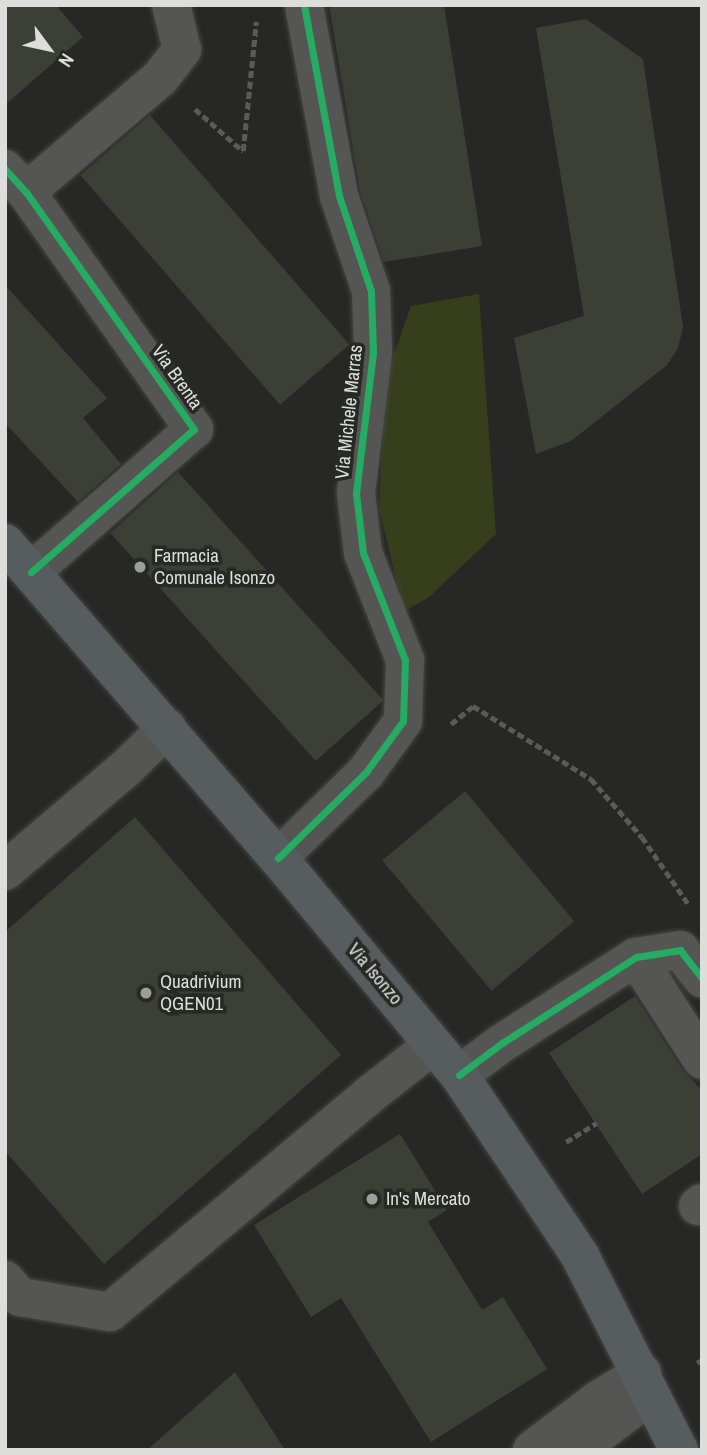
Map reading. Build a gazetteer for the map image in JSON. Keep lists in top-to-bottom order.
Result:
{
  "streets": {
    "main road": ["Via Isonzo"],
    "street": ["Via Brenta", "Via Michele Marras"]
  },
  "crossings": [
    ["Via Brenta", "Via Isonzo"],
    ["Via Michele Marras", "Via Isonzo"]
  ],
  "places": ["Farmacia Comunale Isonzo", "Quadrivium QGEN01", "In's Mercato"],
  "north": "bottom right"
}
